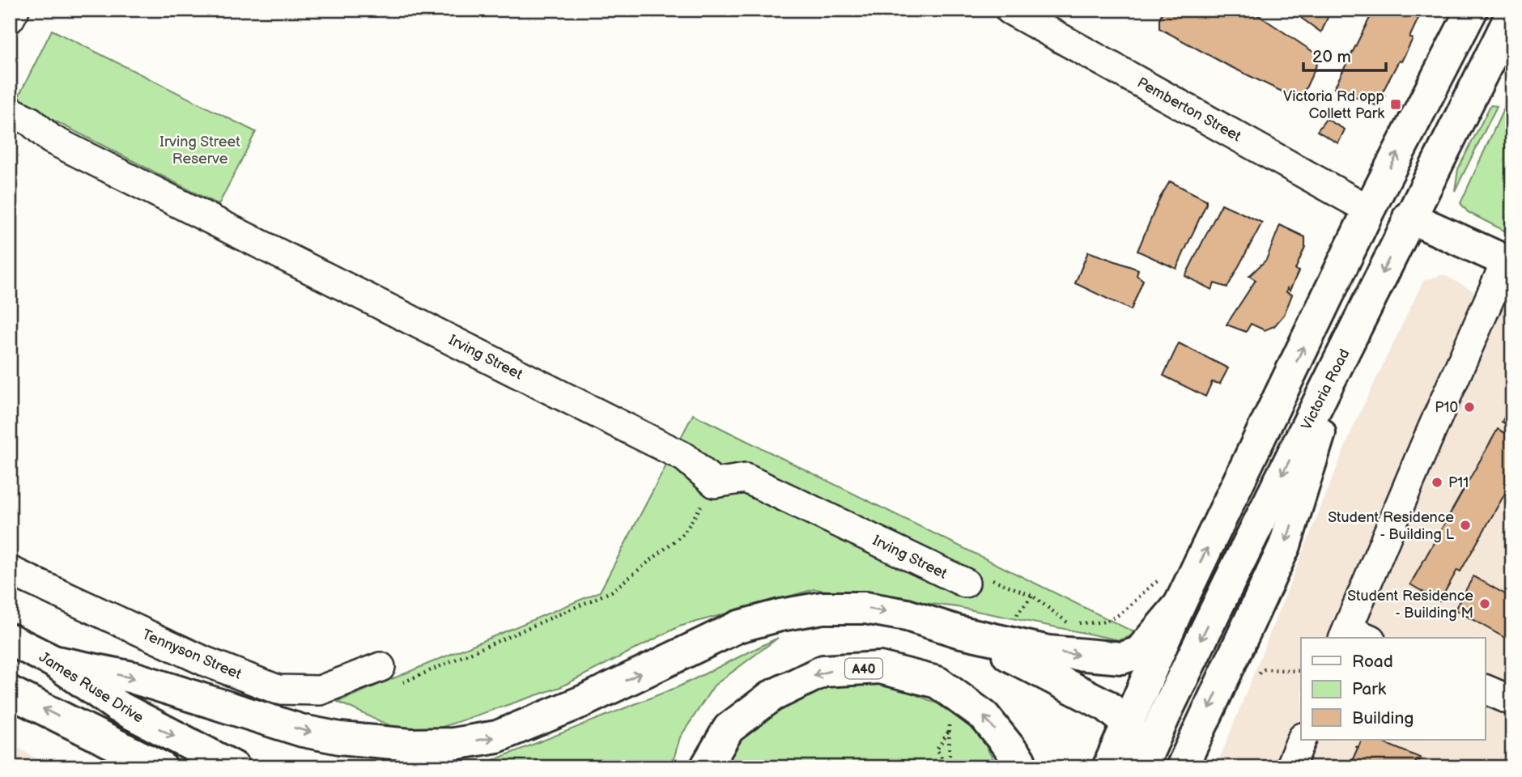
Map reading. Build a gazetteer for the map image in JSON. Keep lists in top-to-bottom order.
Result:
{
  "streets": {
    "main road": ["Victoria Road", "A40", "James Ruse Drive"],
    "street": ["Pemberton Street", "Irving Street", "Tennyson Street"]
  },
  "parks": ["Irving Street Reserve"],
  "places": {
    "transit": ["Victoria Rd opp Collett Park"],
    "other": [
      "P10",
      "P11",
      "Student Residence - Building L",
      "Student Residence - Building M"
    ]
  },
  "legend": ["Road", "Park", "Building"],
  "scale_bar": "20 m"
}
